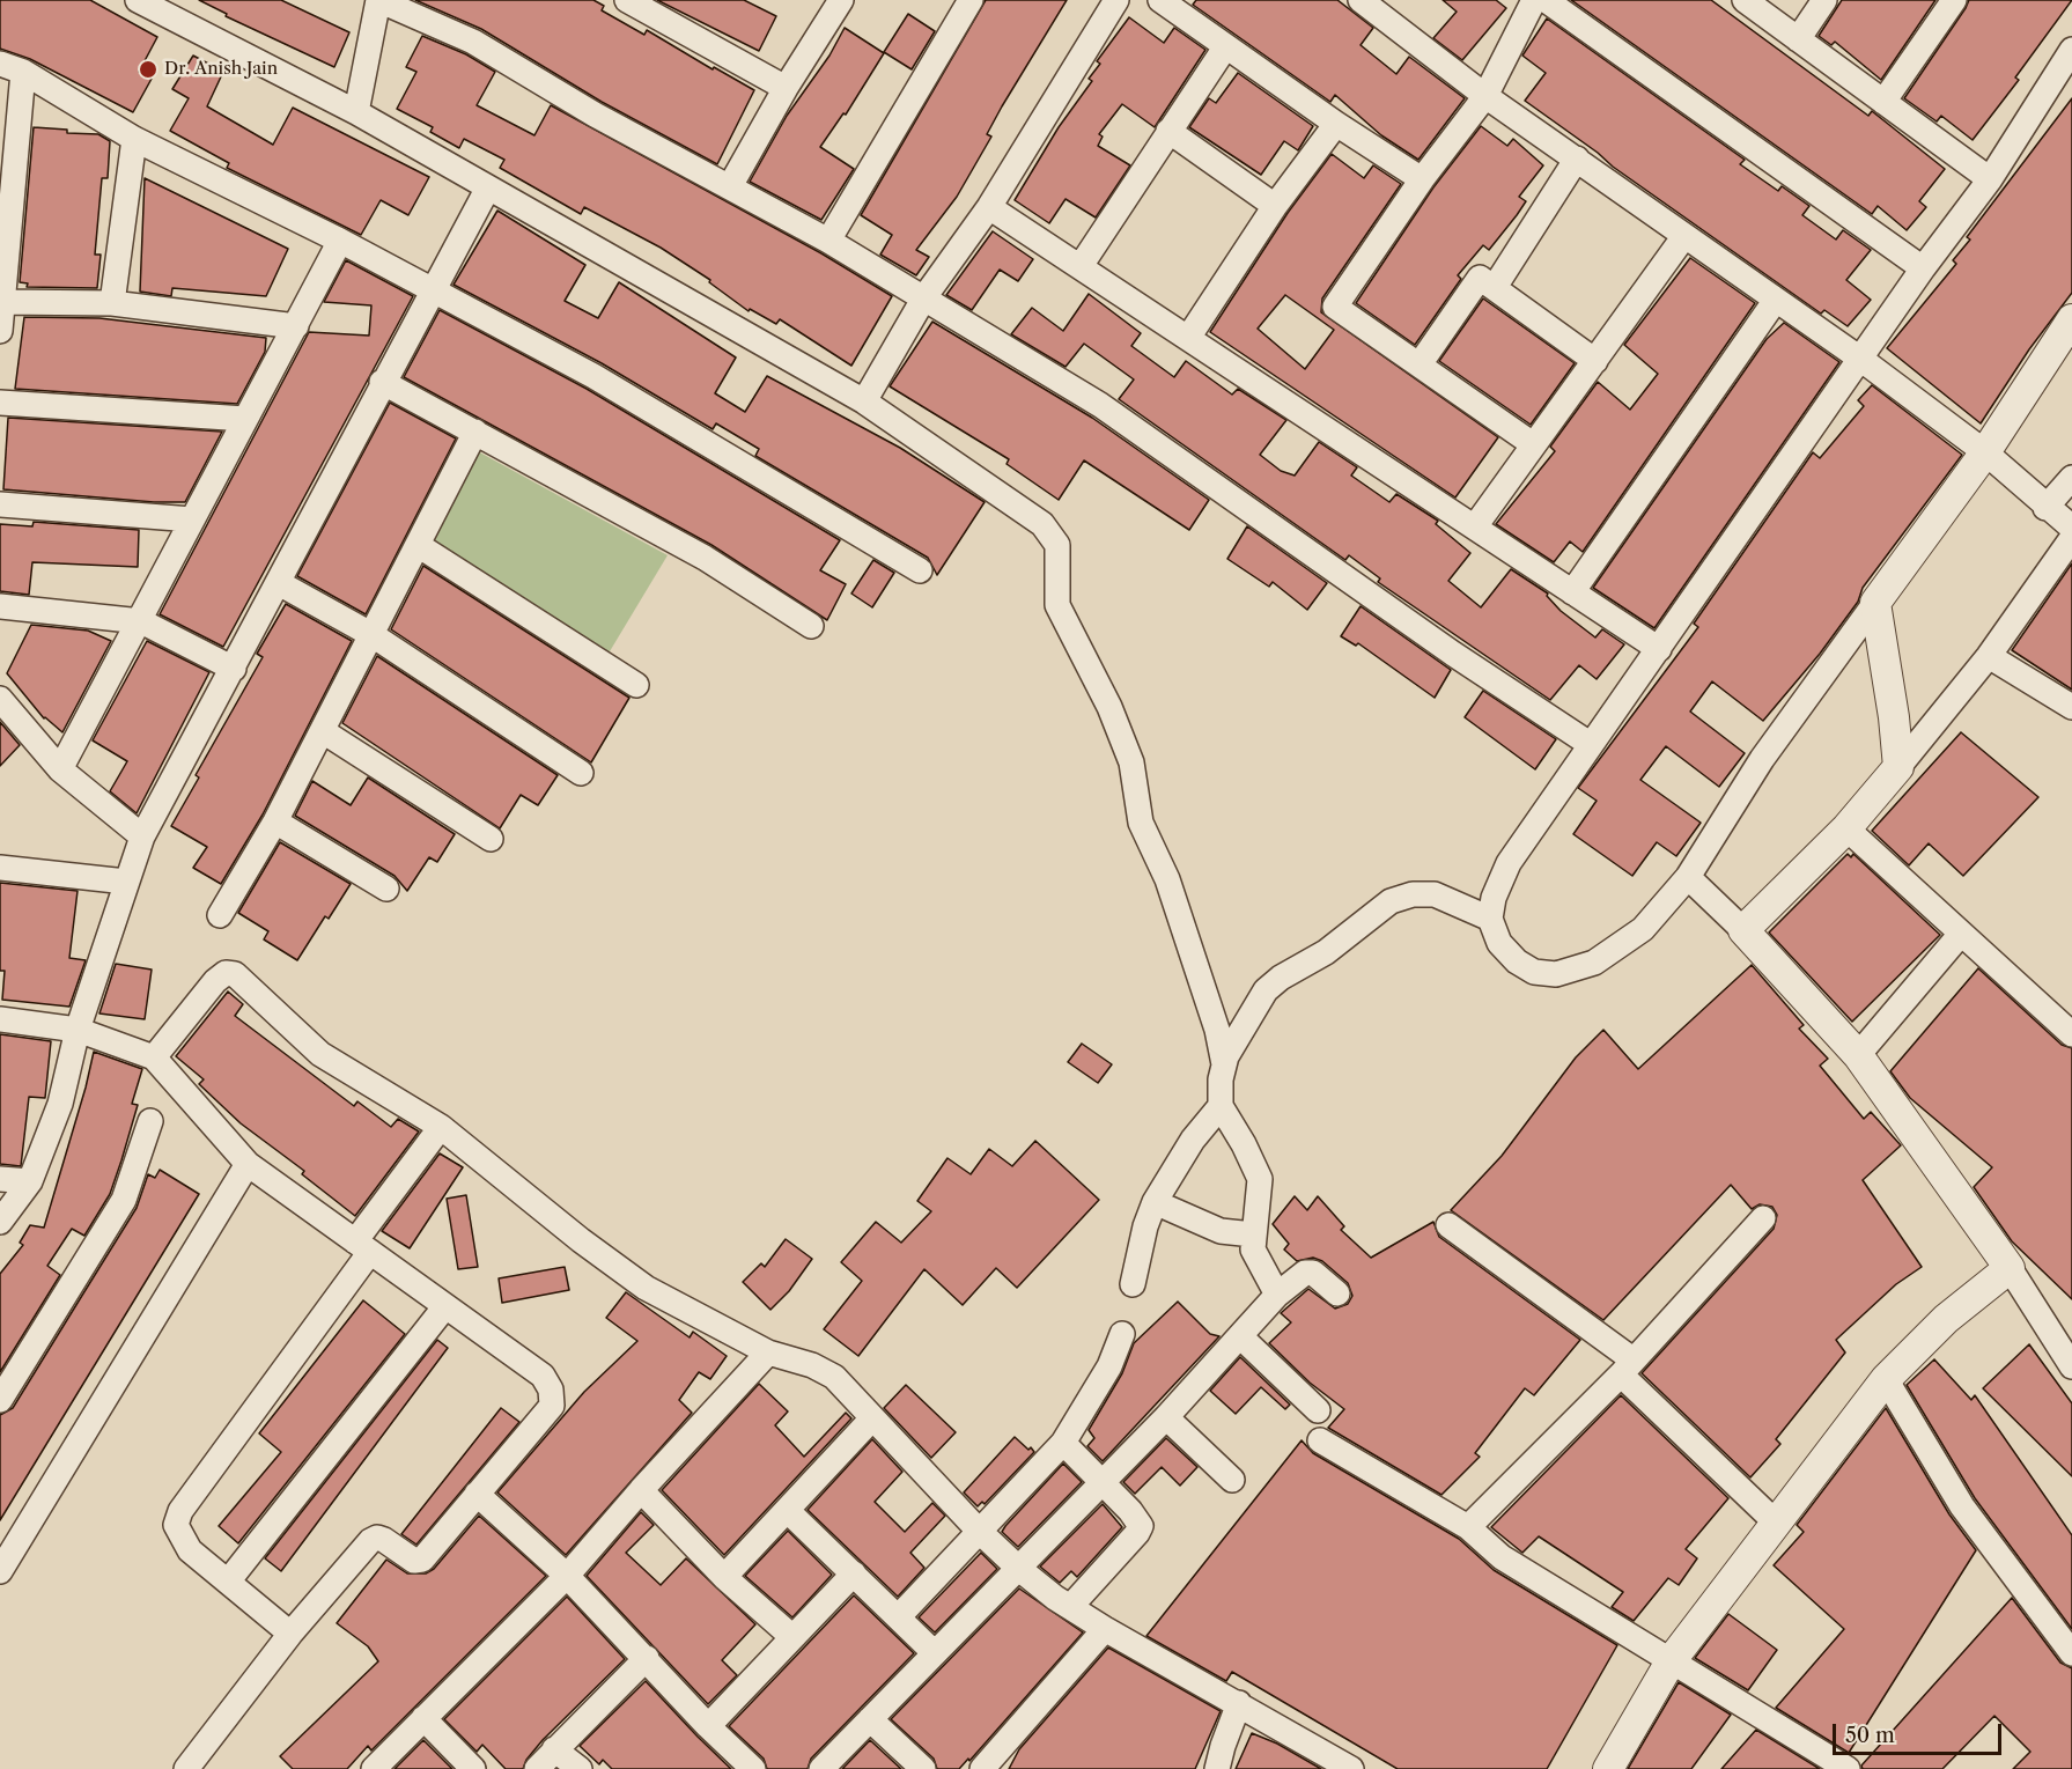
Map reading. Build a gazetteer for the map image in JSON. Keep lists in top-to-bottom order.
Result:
{
  "places": ["Dr. Anish Jain"],
  "scale_bar": "50 m"
}
